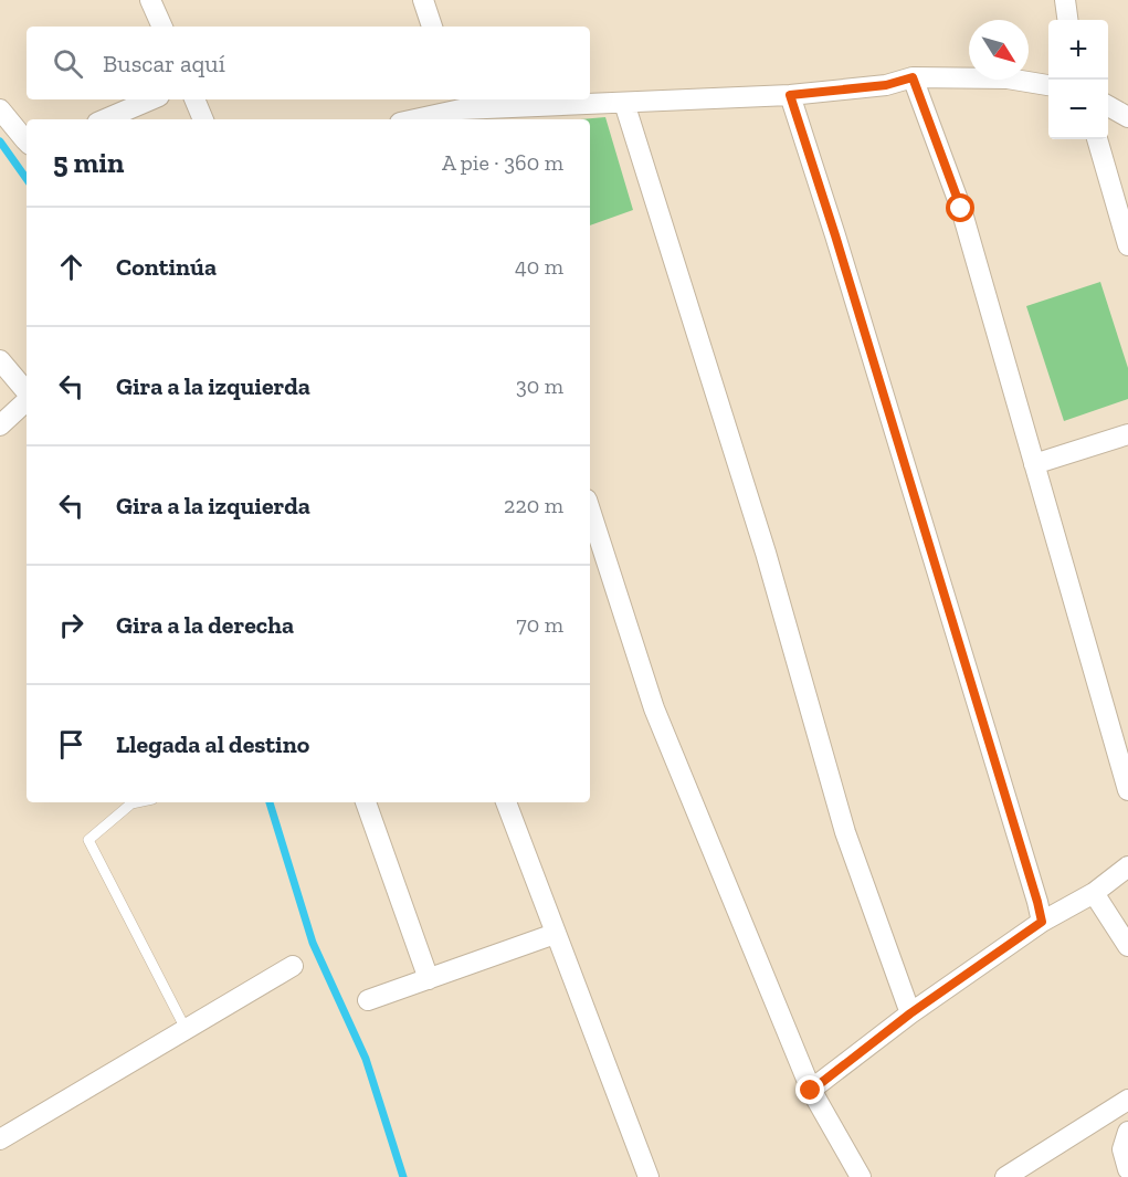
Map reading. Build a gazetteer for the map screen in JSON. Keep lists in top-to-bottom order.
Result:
{
  "north": "bottom right",
  "page": {
    "map_buttons": ["+", "−"],
    "search": "Buscar aquí",
    "heading": ["5 min", "A pie · 360 m"],
    "list": [
      ["Continúa", "40 m"],
      ["Gira a la izquierda", "30 m"],
      ["Gira a la izquierda", "220 m"],
      ["Gira a la derecha", "70 m"],
      "Llegada al destino"
    ]
  }
}
